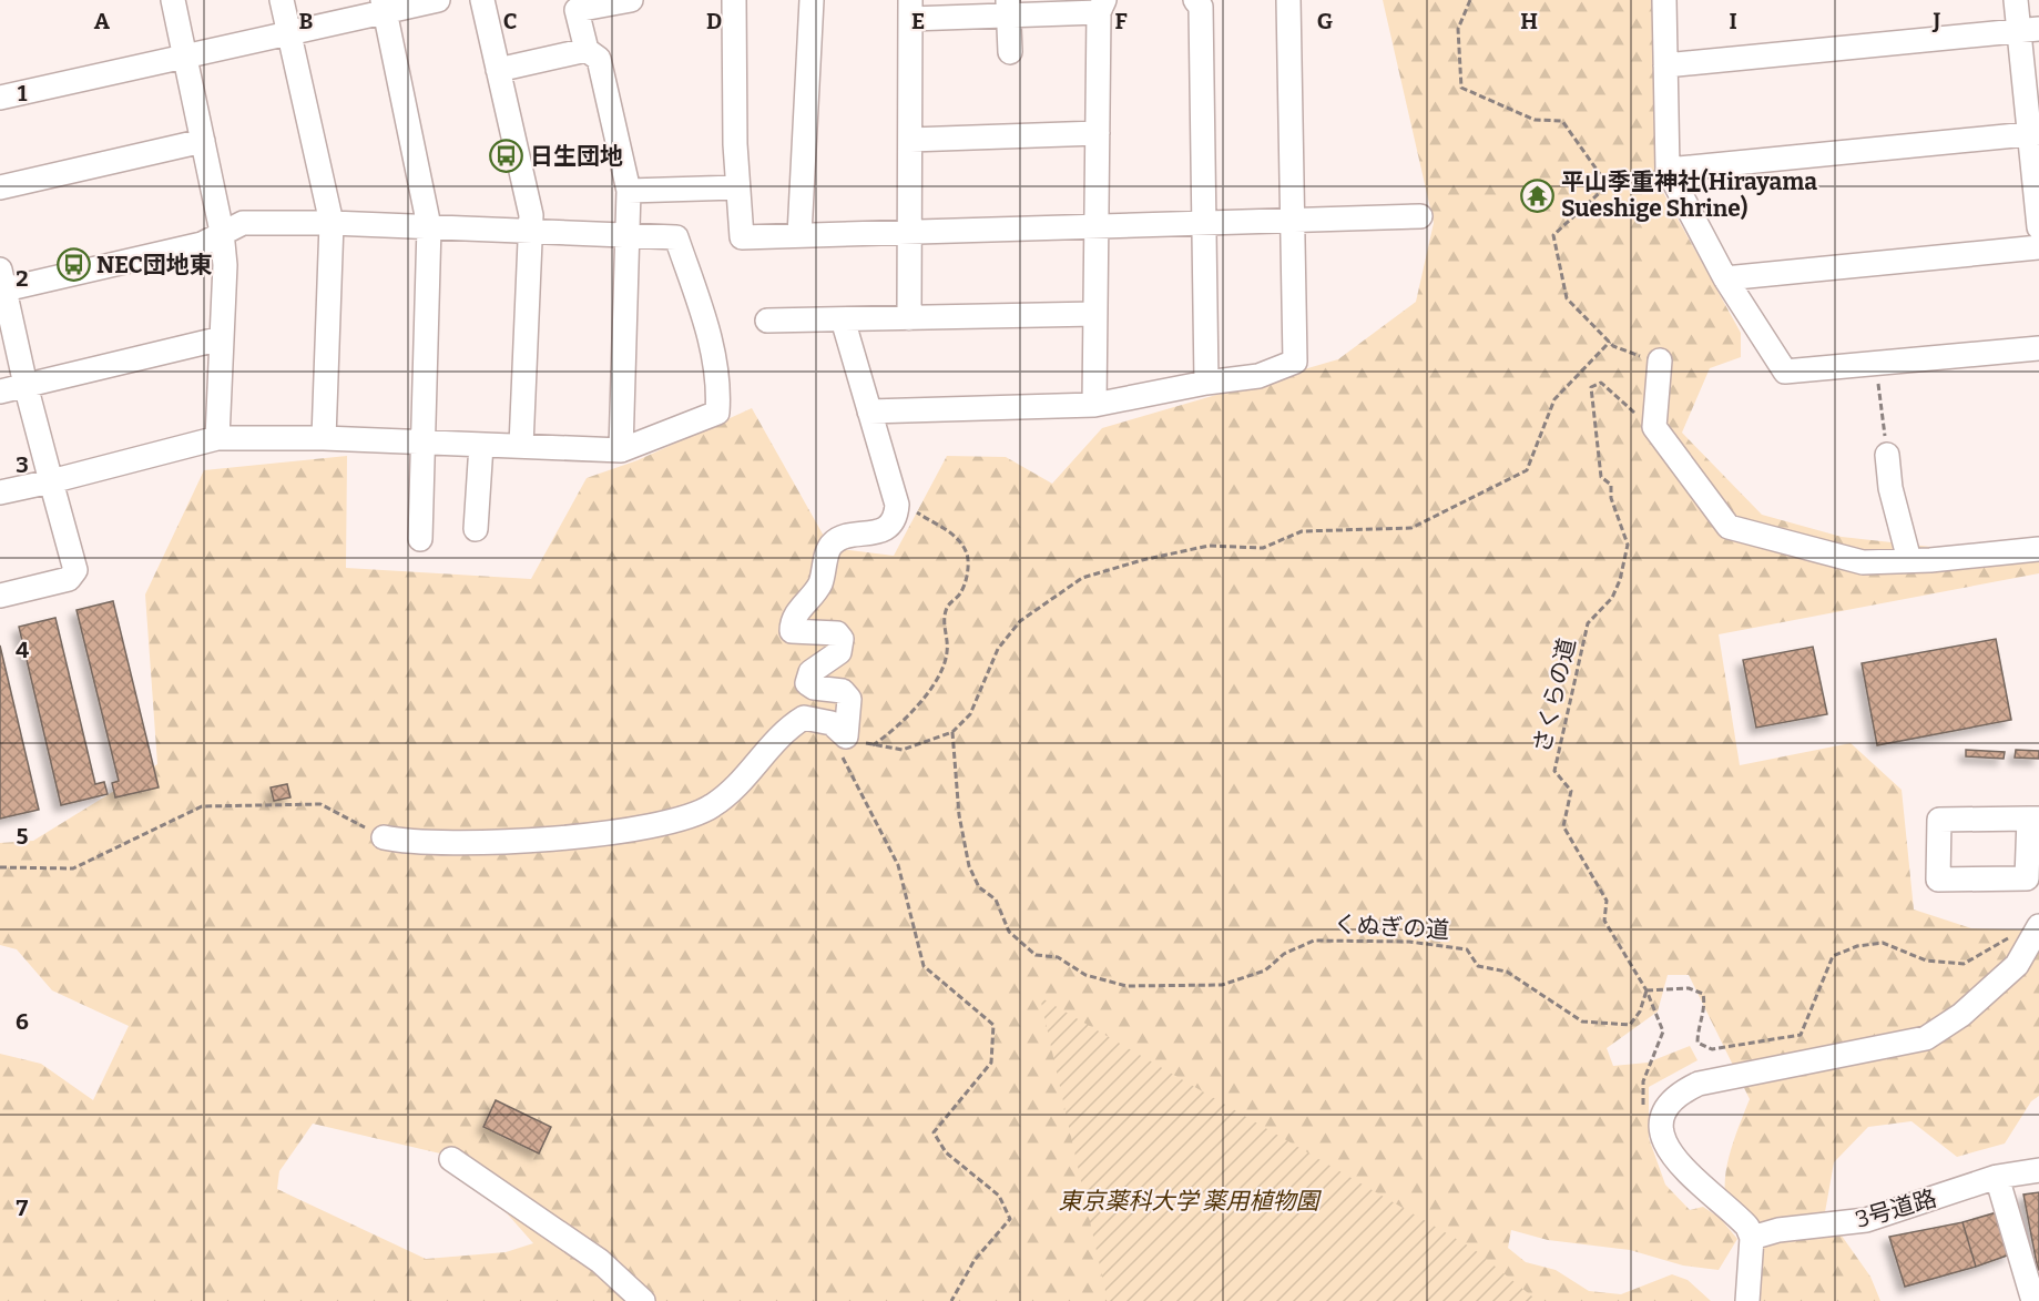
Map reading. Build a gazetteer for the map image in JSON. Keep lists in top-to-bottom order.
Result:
{
  "streets": {
    "street": ["3号道路"],
    "path": ["さくらの道", "くぬぎの道"]
  },
  "crossings": [
    ["さくらの道", "くぬぎの道"]
  ],
  "parks": ["東京薬科大学 薬用植物園"],
  "places": {
    "bus stop": ["日生団地", "NEC団地東"],
    "temple": ["平山季重神社(Hirayama Sueshige Shrine)"]
  },
  "grid": {
    "columns": [
      "A",
      "B",
      "C",
      "D",
      "E",
      "F",
      "G",
      "H",
      "I",
      "J"
    ],
    "rows": [
      "1",
      "2",
      "3",
      "4",
      "5",
      "6",
      "7"
    ]
  }
}
